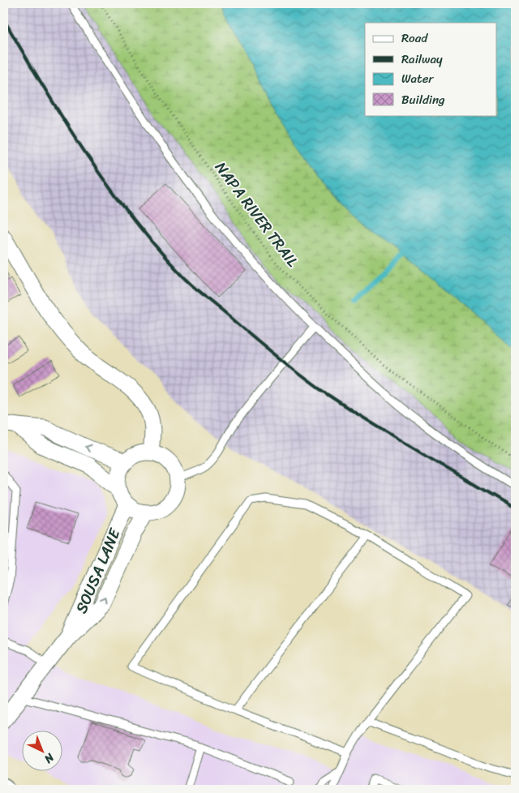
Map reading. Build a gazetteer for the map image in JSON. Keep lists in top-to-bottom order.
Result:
{
  "streets": {
    "street": ["SOUSA LANE"],
    "path": ["NAPA RIVER TRAIL"]
  },
  "legend": [
    "Road",
    "Railway",
    "Water",
    "Building"
  ],
  "north": "bottom right"
}
